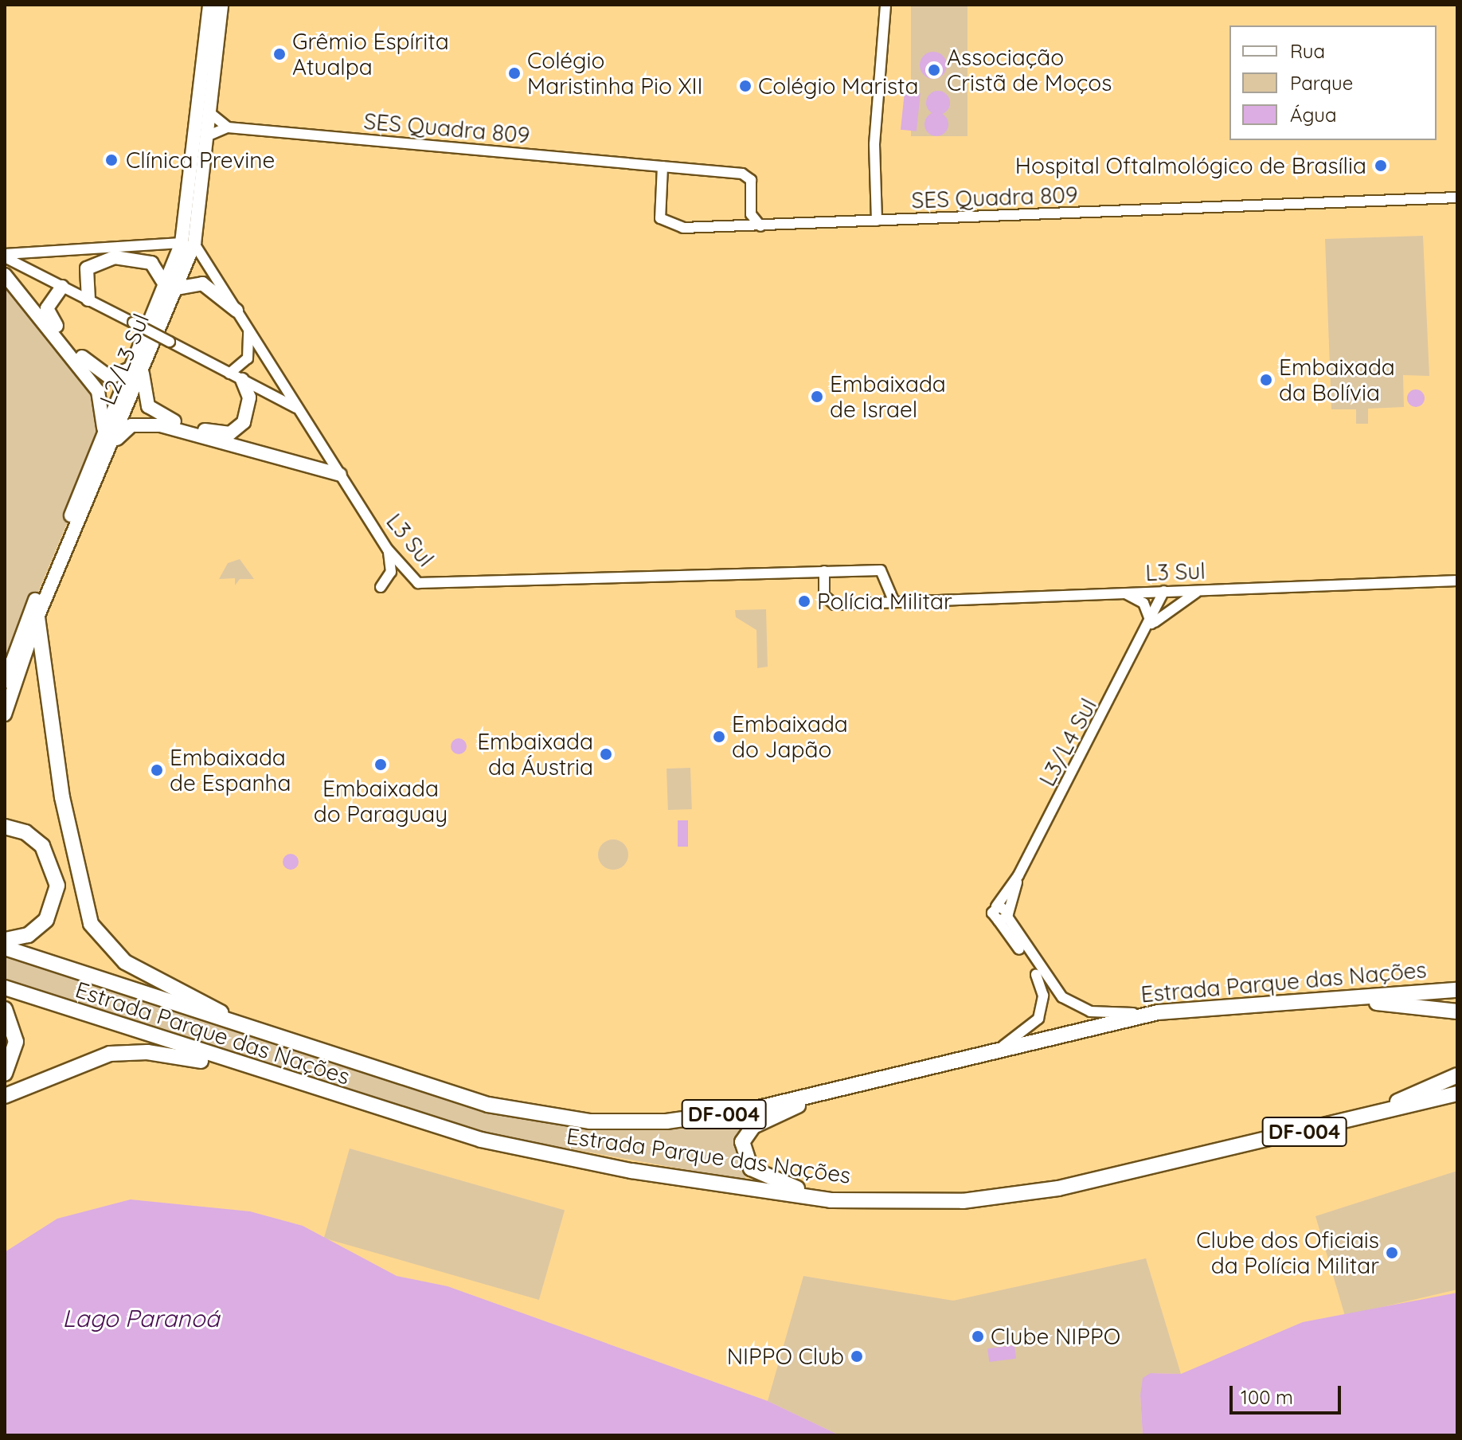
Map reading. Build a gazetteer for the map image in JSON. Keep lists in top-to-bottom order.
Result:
{
  "streets": {
    "highway": ["Estrada Parque das Nações", "DF-004"],
    "main road": ["L2/L3 Sul"],
    "street": ["SES Quadra 809", "L3 Sul", "L3/L4 Sul"]
  },
  "crossings": [
    ["SES Quadra 809", "L2/L3 Sul"],
    ["L2/L3 Sul", "L3 Sul"],
    ["L3 Sul", "L3/L4 Sul"]
  ],
  "water": ["Lago Paranoá"],
  "places": [
    "Grêmio Espírita Atualpa",
    "Associação Cristã de Moços",
    "Colégio Maristinha Pio XII",
    "Colégio Marista",
    "Clínica Previne",
    "Hospital Oftalmológico de Brasília",
    "Embaixada da Bolívia",
    "Embaixada de Israel",
    "Polícia Militar",
    "Embaixada do Japão",
    "Embaixada da Áustria",
    "Embaixada do Paraguay",
    "Embaixada de Espanha",
    "Clube dos Oficiais da Polícia Militar",
    "Clube NIPPO",
    "NIPPO Club"
  ],
  "legend": ["Rua", "Parque", "Água"],
  "scale_bar": "100 m"
}
